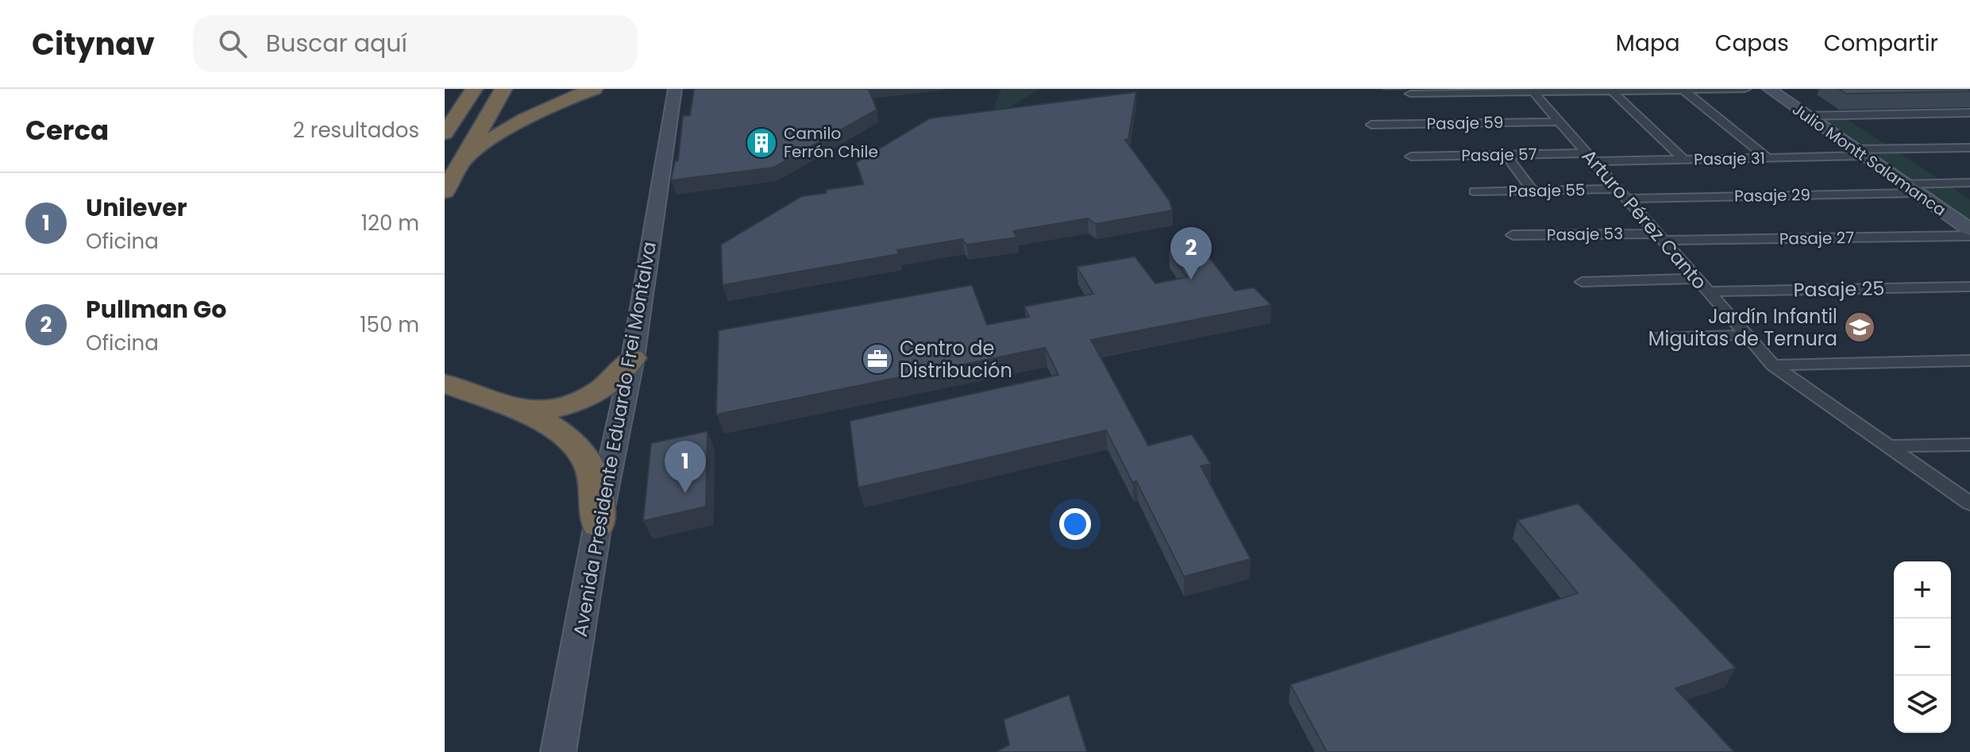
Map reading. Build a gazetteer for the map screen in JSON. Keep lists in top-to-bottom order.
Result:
{
  "streets": {
    "main road": ["Julio Montt Salamanca", "Avenida Presidente Eduardo Frei Montalva"],
    "street": [
      "Pasaje 59",
      "Pasaje 57",
      "Pasaje 31",
      "Pasaje 55",
      "Pasaje 29",
      "Arturo Pérez Canto",
      "Pasaje 53",
      "Pasaje 27",
      "Pasaje 25"
    ]
  },
  "crossings": [
    ["Pasaje 59", "Arturo Pérez Canto"],
    ["Pasaje 57", "Pasaje 31"],
    ["Pasaje 57", "Arturo Pérez Canto"],
    ["Pasaje 31", "Julio Montt Salamanca"],
    ["Pasaje 31", "Arturo Pérez Canto"],
    ["Julio Montt Salamanca", "Pasaje 29"],
    ["Pasaje 55", "Pasaje 29"],
    ["Pasaje 55", "Arturo Pérez Canto"],
    ["Pasaje 29", "Arturo Pérez Canto"],
    ["Arturo Pérez Canto", "Pasaje 53"],
    ["Arturo Pérez Canto", "Pasaje 27"],
    ["Arturo Pérez Canto", "Pasaje 25"],
    ["Pasaje 53", "Pasaje 27"]
  ],
  "places": {
    "building": ["Camilo Ferrón Chile"],
    "school or university": ["Jardín Infantil Miguitas de Ternura"],
    "office": ["Centro de Distribución"]
  },
  "page": {
    "header": "Citynav",
    "search": "Buscar aquí",
    "nav": ["Mapa", "Capas", "Compartir"],
    "heading": ["Cerca", "2 resultados"],
    "list": [
      {
        "mark": "1",
        "name": "Unilever",
        "note": "Oficina",
        "value": "120 m"
      },
      {
        "mark": "2",
        "name": "Pullman Go",
        "note": "Oficina",
        "value": "150 m"
      }
    ],
    "pins": ["2", "1"],
    "map_buttons": ["+", "−"]
  }
}
